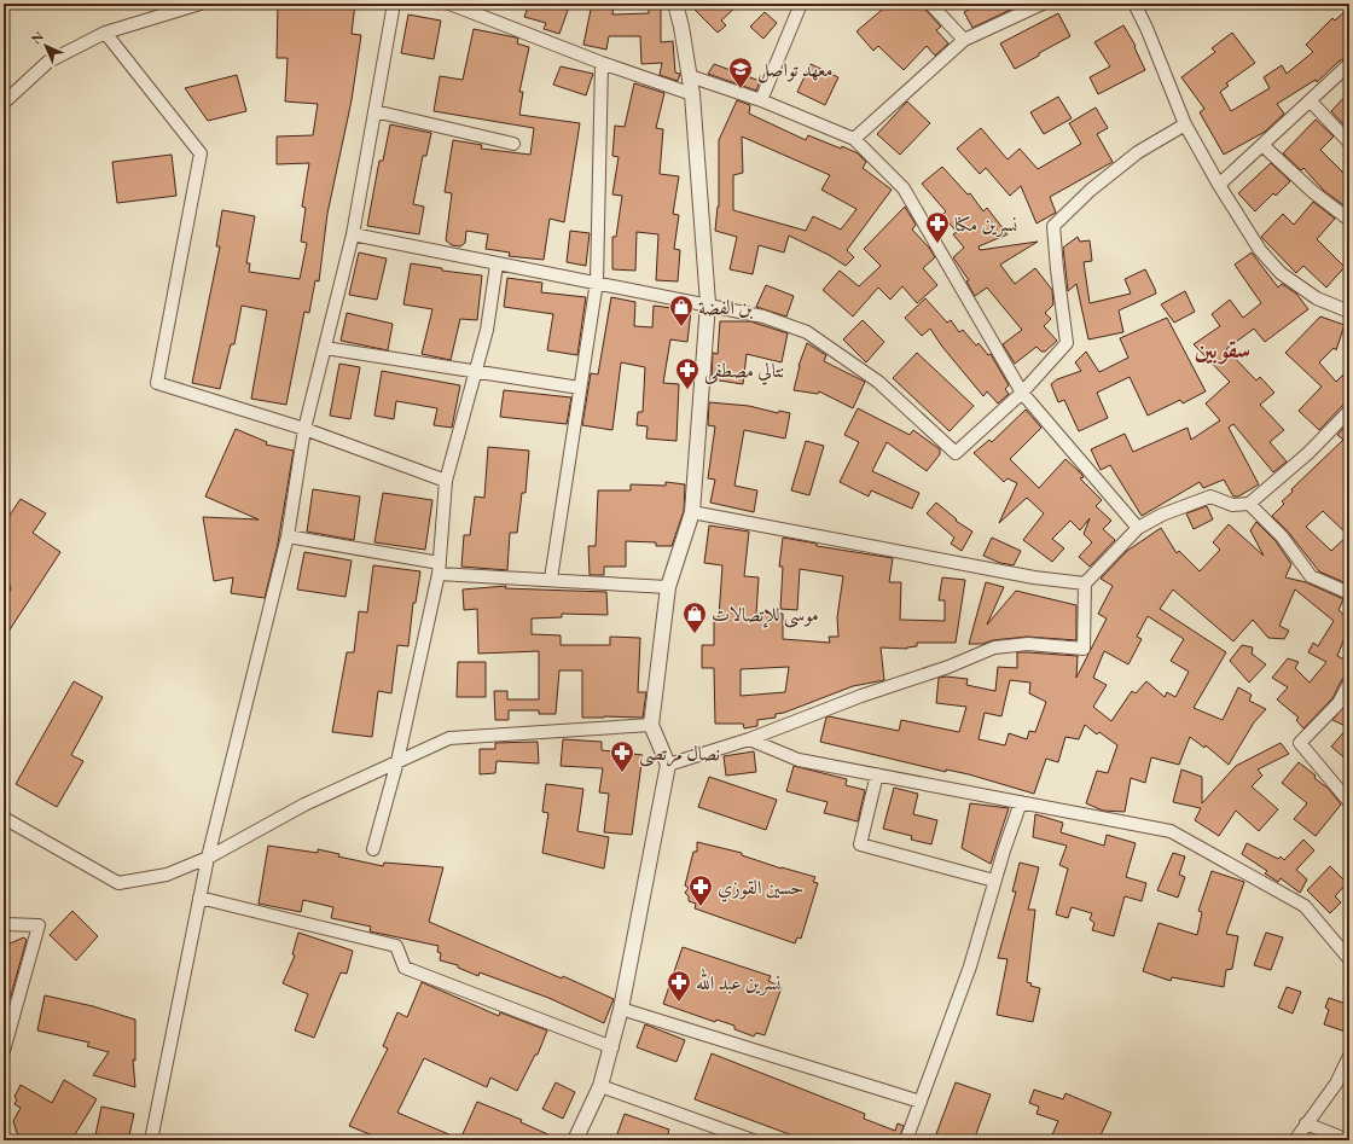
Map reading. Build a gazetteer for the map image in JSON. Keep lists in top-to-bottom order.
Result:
{
  "districts": ["سقوبين"],
  "places": {
    "school or university": ["معهد تواصل"],
    "pharmacy": [
      "نسرين مكنا",
      "نتالي مصطفى",
      "نصال مرتصى",
      "حسين القوزي",
      "نسرين عبد الله"
    ],
    "shop": ["بن الفضة", "موسى للإتصالات"]
  },
  "north": "top left"
}
